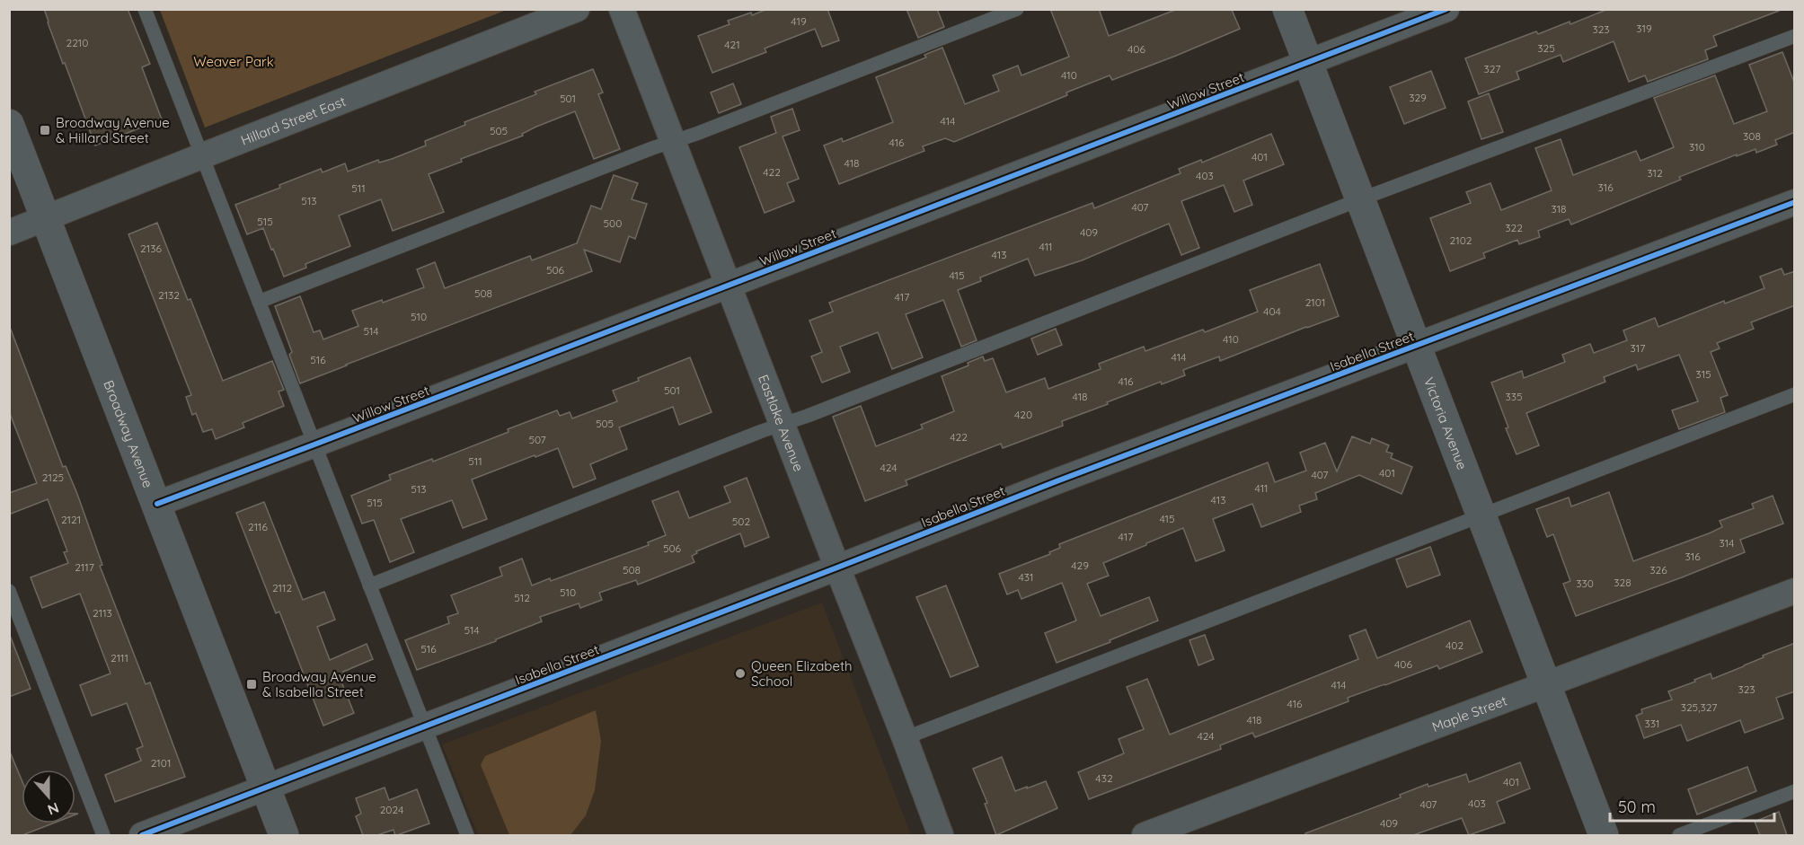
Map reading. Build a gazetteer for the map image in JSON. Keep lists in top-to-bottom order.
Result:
{
  "streets": {
    "street": [
      "Willow Street",
      "Hillard Street East",
      "Isabella Street",
      "Eastlake Avenue",
      "Victoria Avenue",
      "Broadway Avenue",
      "Maple Street"
    ]
  },
  "crossings": [
    ["Willow Street", "Eastlake Avenue"],
    ["Willow Street", "Victoria Avenue"],
    ["Willow Street", "Broadway Avenue"],
    ["Hillard Street East", "Broadway Avenue"],
    ["Isabella Street", "Eastlake Avenue"],
    ["Isabella Street", "Victoria Avenue"],
    ["Isabella Street", "Broadway Avenue"],
    ["Victoria Avenue", "Maple Street"]
  ],
  "parks": ["Weaver Park"],
  "places": {
    "transit": ["Broadway Avenue & Hillard Street", "Broadway Avenue & Isabella Street"],
    "other": ["Queen Elizabeth School"]
  },
  "house_numbers": [
    "419",
    "319",
    "323",
    "2210",
    "421",
    "325",
    "406",
    "327",
    "410",
    "329",
    "501",
    "414",
    "505",
    "308",
    "416",
    "310",
    "401",
    "418",
    "422",
    "312",
    "403",
    "316",
    "511",
    "513",
    "407",
    "318",
    "515",
    "500",
    "322",
    "409",
    "2102",
    "411",
    "2136",
    "413",
    "506",
    "415",
    "508",
    "2132",
    "417",
    "2101",
    "404",
    "510",
    "514",
    "410",
    "317",
    "414",
    "516",
    "315",
    "416",
    "501",
    "418",
    "335",
    "420",
    "505",
    "422",
    "507",
    "511",
    "424",
    "401",
    "407",
    "2125",
    "411",
    "513",
    "413",
    "515",
    "415",
    "2121",
    "502",
    "2116",
    "417",
    "314",
    "506",
    "316",
    "429",
    "2117",
    "508",
    "326",
    "431",
    "328",
    "330",
    "2112",
    "510",
    "512",
    "2113",
    "514",
    "402",
    "516",
    "2111",
    "406",
    "414",
    "323",
    "416",
    "325,327",
    "418",
    "331",
    "424",
    "2101",
    "432",
    "401",
    "403",
    "407",
    "2024",
    "409"
  ],
  "scale_bar": "50 m",
  "north": "bottom"
}
